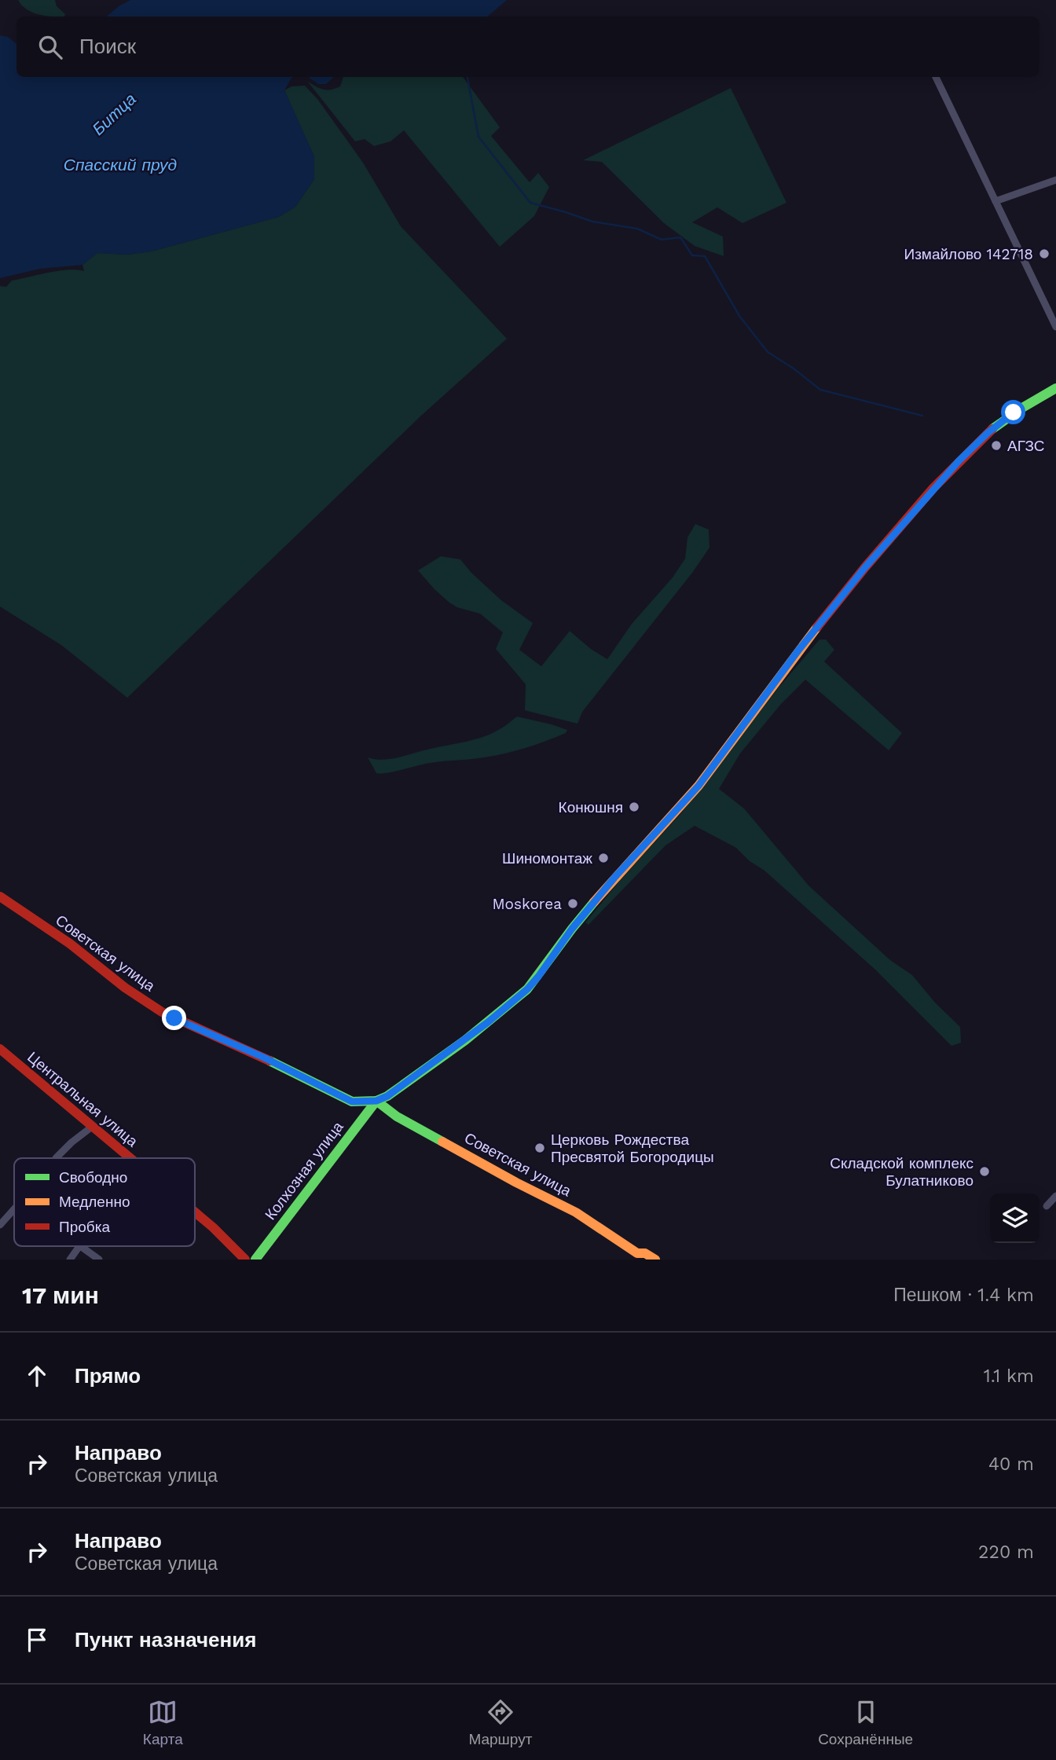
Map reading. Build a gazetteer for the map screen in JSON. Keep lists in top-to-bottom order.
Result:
{
  "streets": {
    "street": ["Советская улица", "Центральная улица", "Колхозная улица"]
  },
  "crossings": [
    ["Советская улица", "Колхозная улица"]
  ],
  "water": ["Битца", "Спасский пруд"],
  "places": [
    "Измайлово 142718",
    "АГЗС",
    "Конюшня",
    "Шиномонтаж",
    "Moskorea",
    "Церковь Рождества Пресвятой Богородицы",
    "Складской комплекс Булатниково"
  ],
  "legend": ["Свободно", "Медленно", "Пробка"],
  "page": {
    "search": "Поиск",
    "heading": ["17 мин", "Пешком · 1.4 km"],
    "list": [
      ["Прямо", "1.1 km"],
      ["Направо", "Советская улица", "40 m"],
      ["Направо", "Советская улица", "220 m"],
      "Пункт назначения"
    ],
    "nav": ["Карта", "Маршрут", "Сохранённые"]
  }
}
